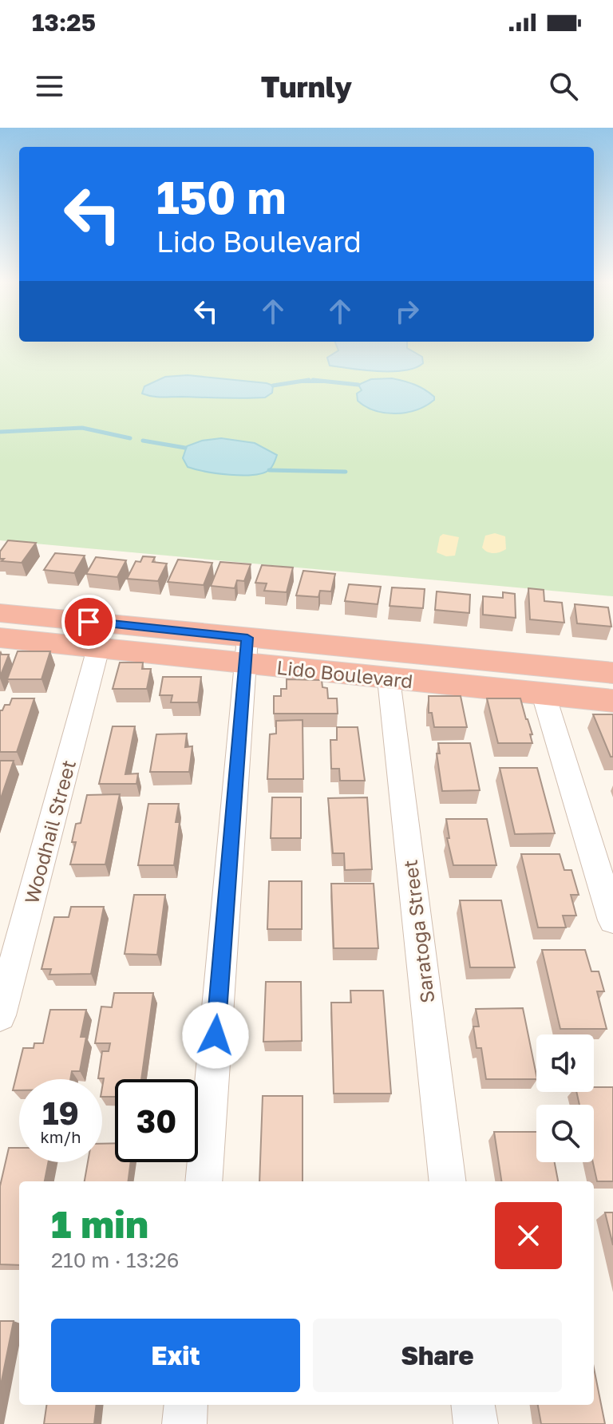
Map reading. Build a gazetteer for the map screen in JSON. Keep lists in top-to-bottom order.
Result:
{
  "streets": {
    "highway": ["Lido Boulevard"],
    "street": ["Woodhail Street", "Saratoga Street"]
  },
  "crossings": [
    ["Lido Boulevard", "Woodhail Street"],
    ["Lido Boulevard", "Saratoga Street"]
  ],
  "page": {
    "status": "13:25",
    "header": "Turnly",
    "turn": ["150 m", "Lido Boulevard"],
    "speed": "19 km/h",
    "limit": "30",
    "heading": ["1 min", "210 m · 13:26"],
    "buttons": ["Exit", "Share"]
  }
}
